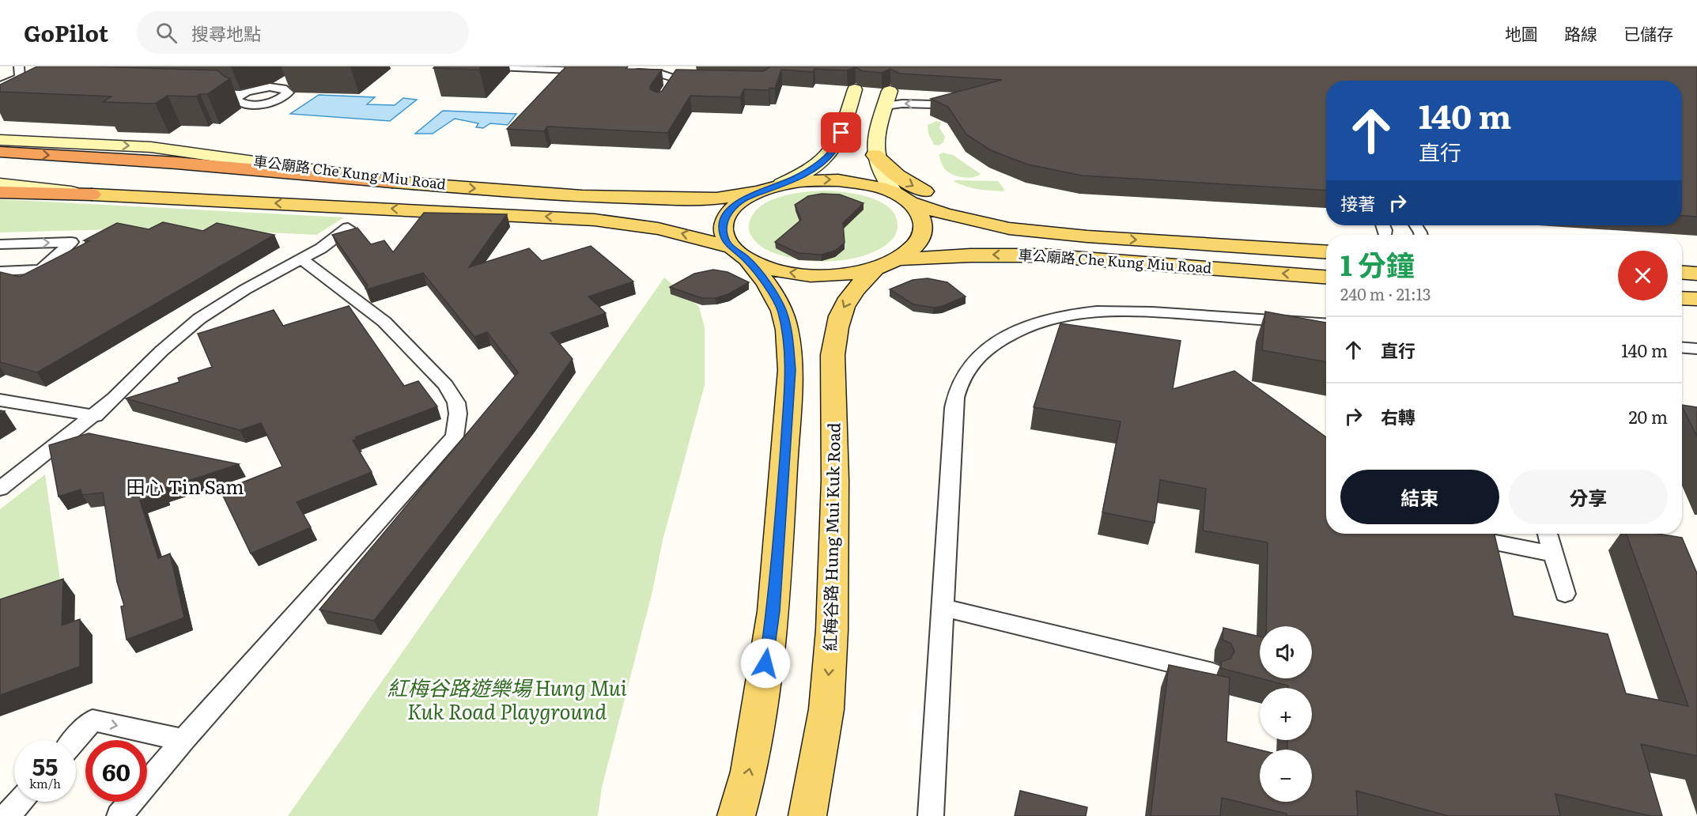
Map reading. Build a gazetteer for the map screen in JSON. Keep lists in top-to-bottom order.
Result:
{
  "streets": {
    "main road": ["車公廟路 Che Kung Miu Road", "紅梅谷路 Hung Mui Kuk Road"]
  },
  "crossings": [
    ["車公廟路 Che Kung Miu Road", "紅梅谷路 Hung Mui Kuk Road"]
  ],
  "districts": ["田心 Tin Sam"],
  "parks": ["紅梅谷路遊樂場 Hung Mui Kuk Road Playground"],
  "page": {
    "header": "GoPilot",
    "search": "搜尋地點",
    "nav": ["地圖", "路線", "已儲存"],
    "turn": ["140 m", "直行"],
    "then": "接著",
    "heading": ["1 分鐘", "240 m · 21:13"],
    "list": [
      {
        "name": "直行",
        "value": "140 m"
      },
      {
        "name": "右轉",
        "value": "20 m"
      }
    ],
    "buttons": ["結束", "分享"],
    "map_buttons": ["+", "−"],
    "speed": "55 km/h",
    "limit": "60"
  }
}
